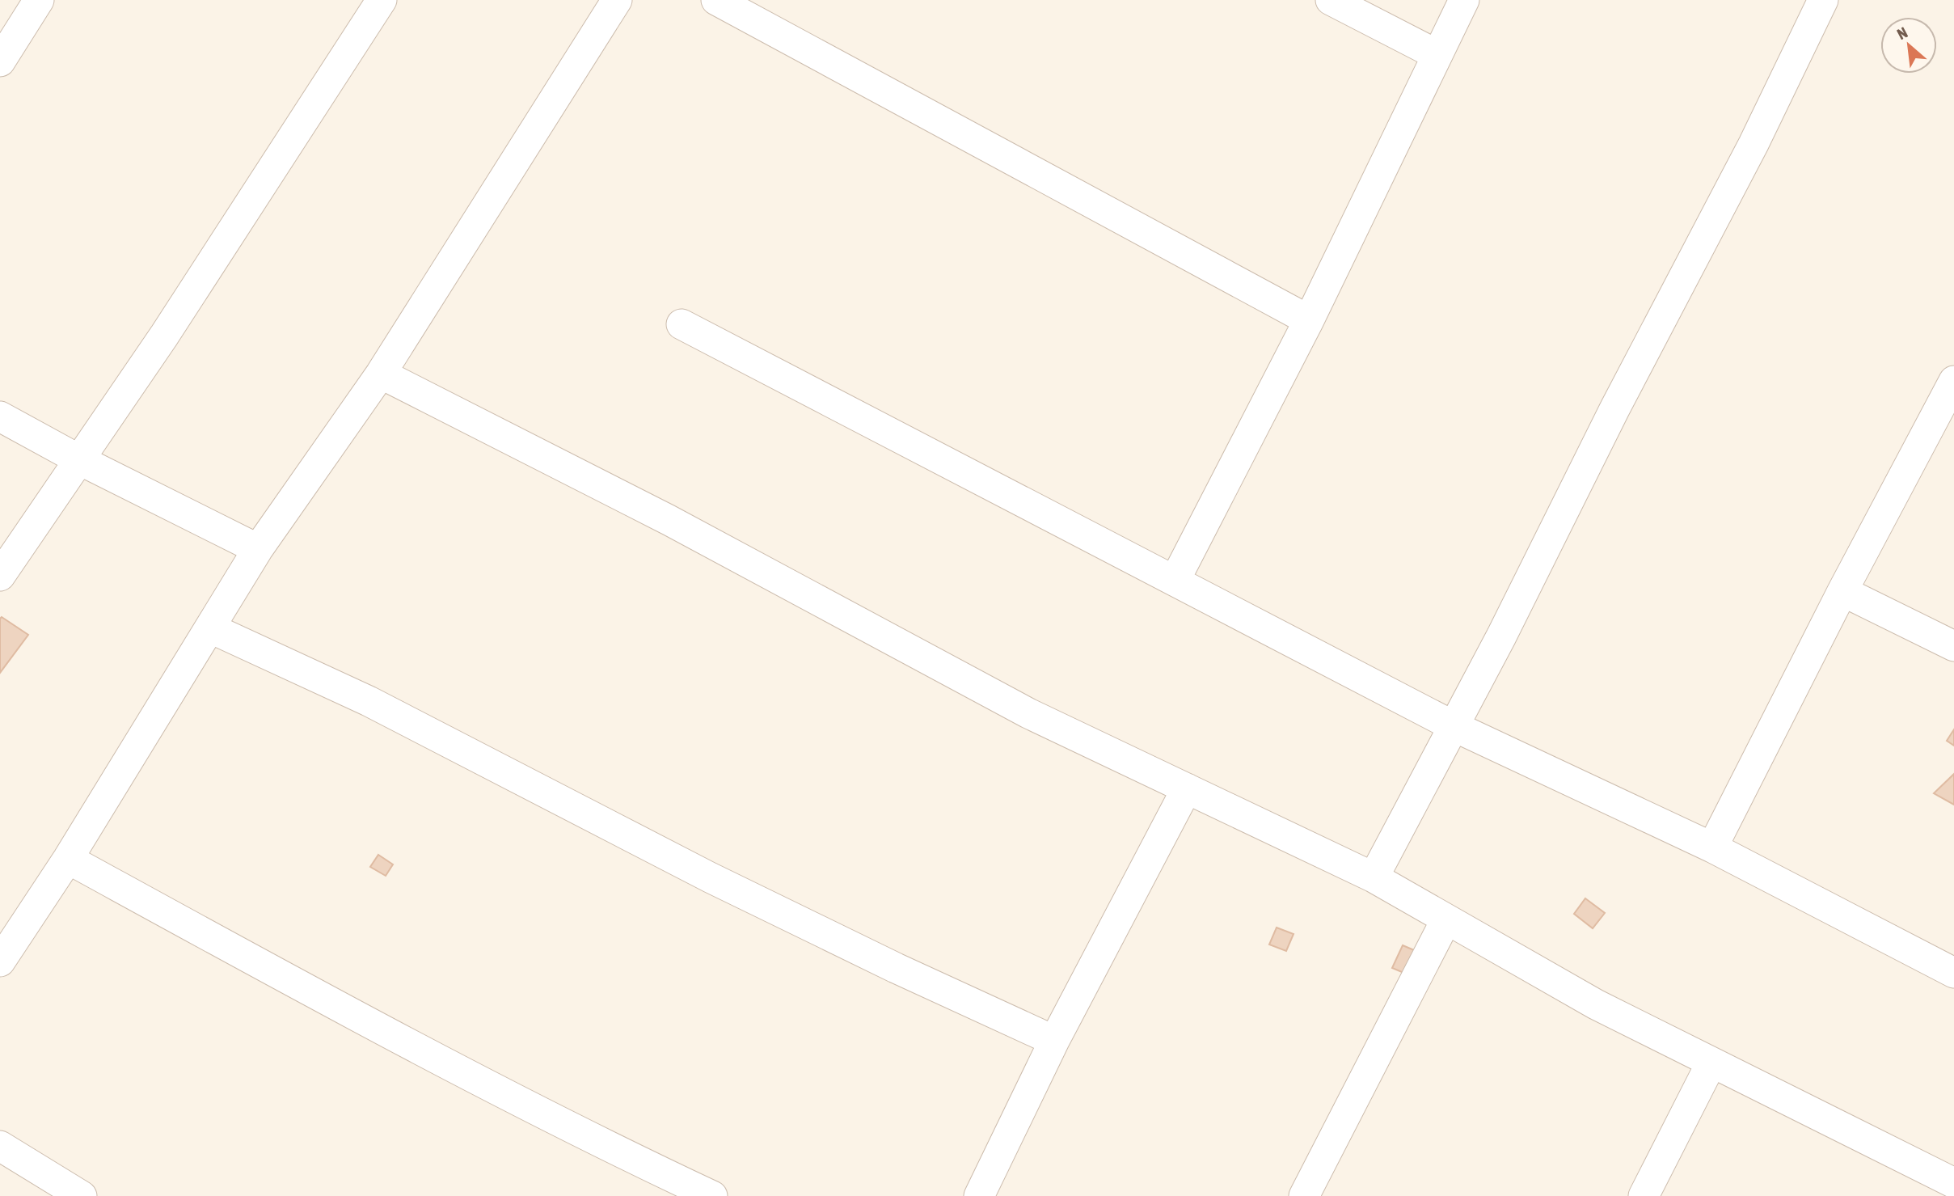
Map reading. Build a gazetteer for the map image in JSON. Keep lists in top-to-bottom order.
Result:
{
  "north": "top left"
}
